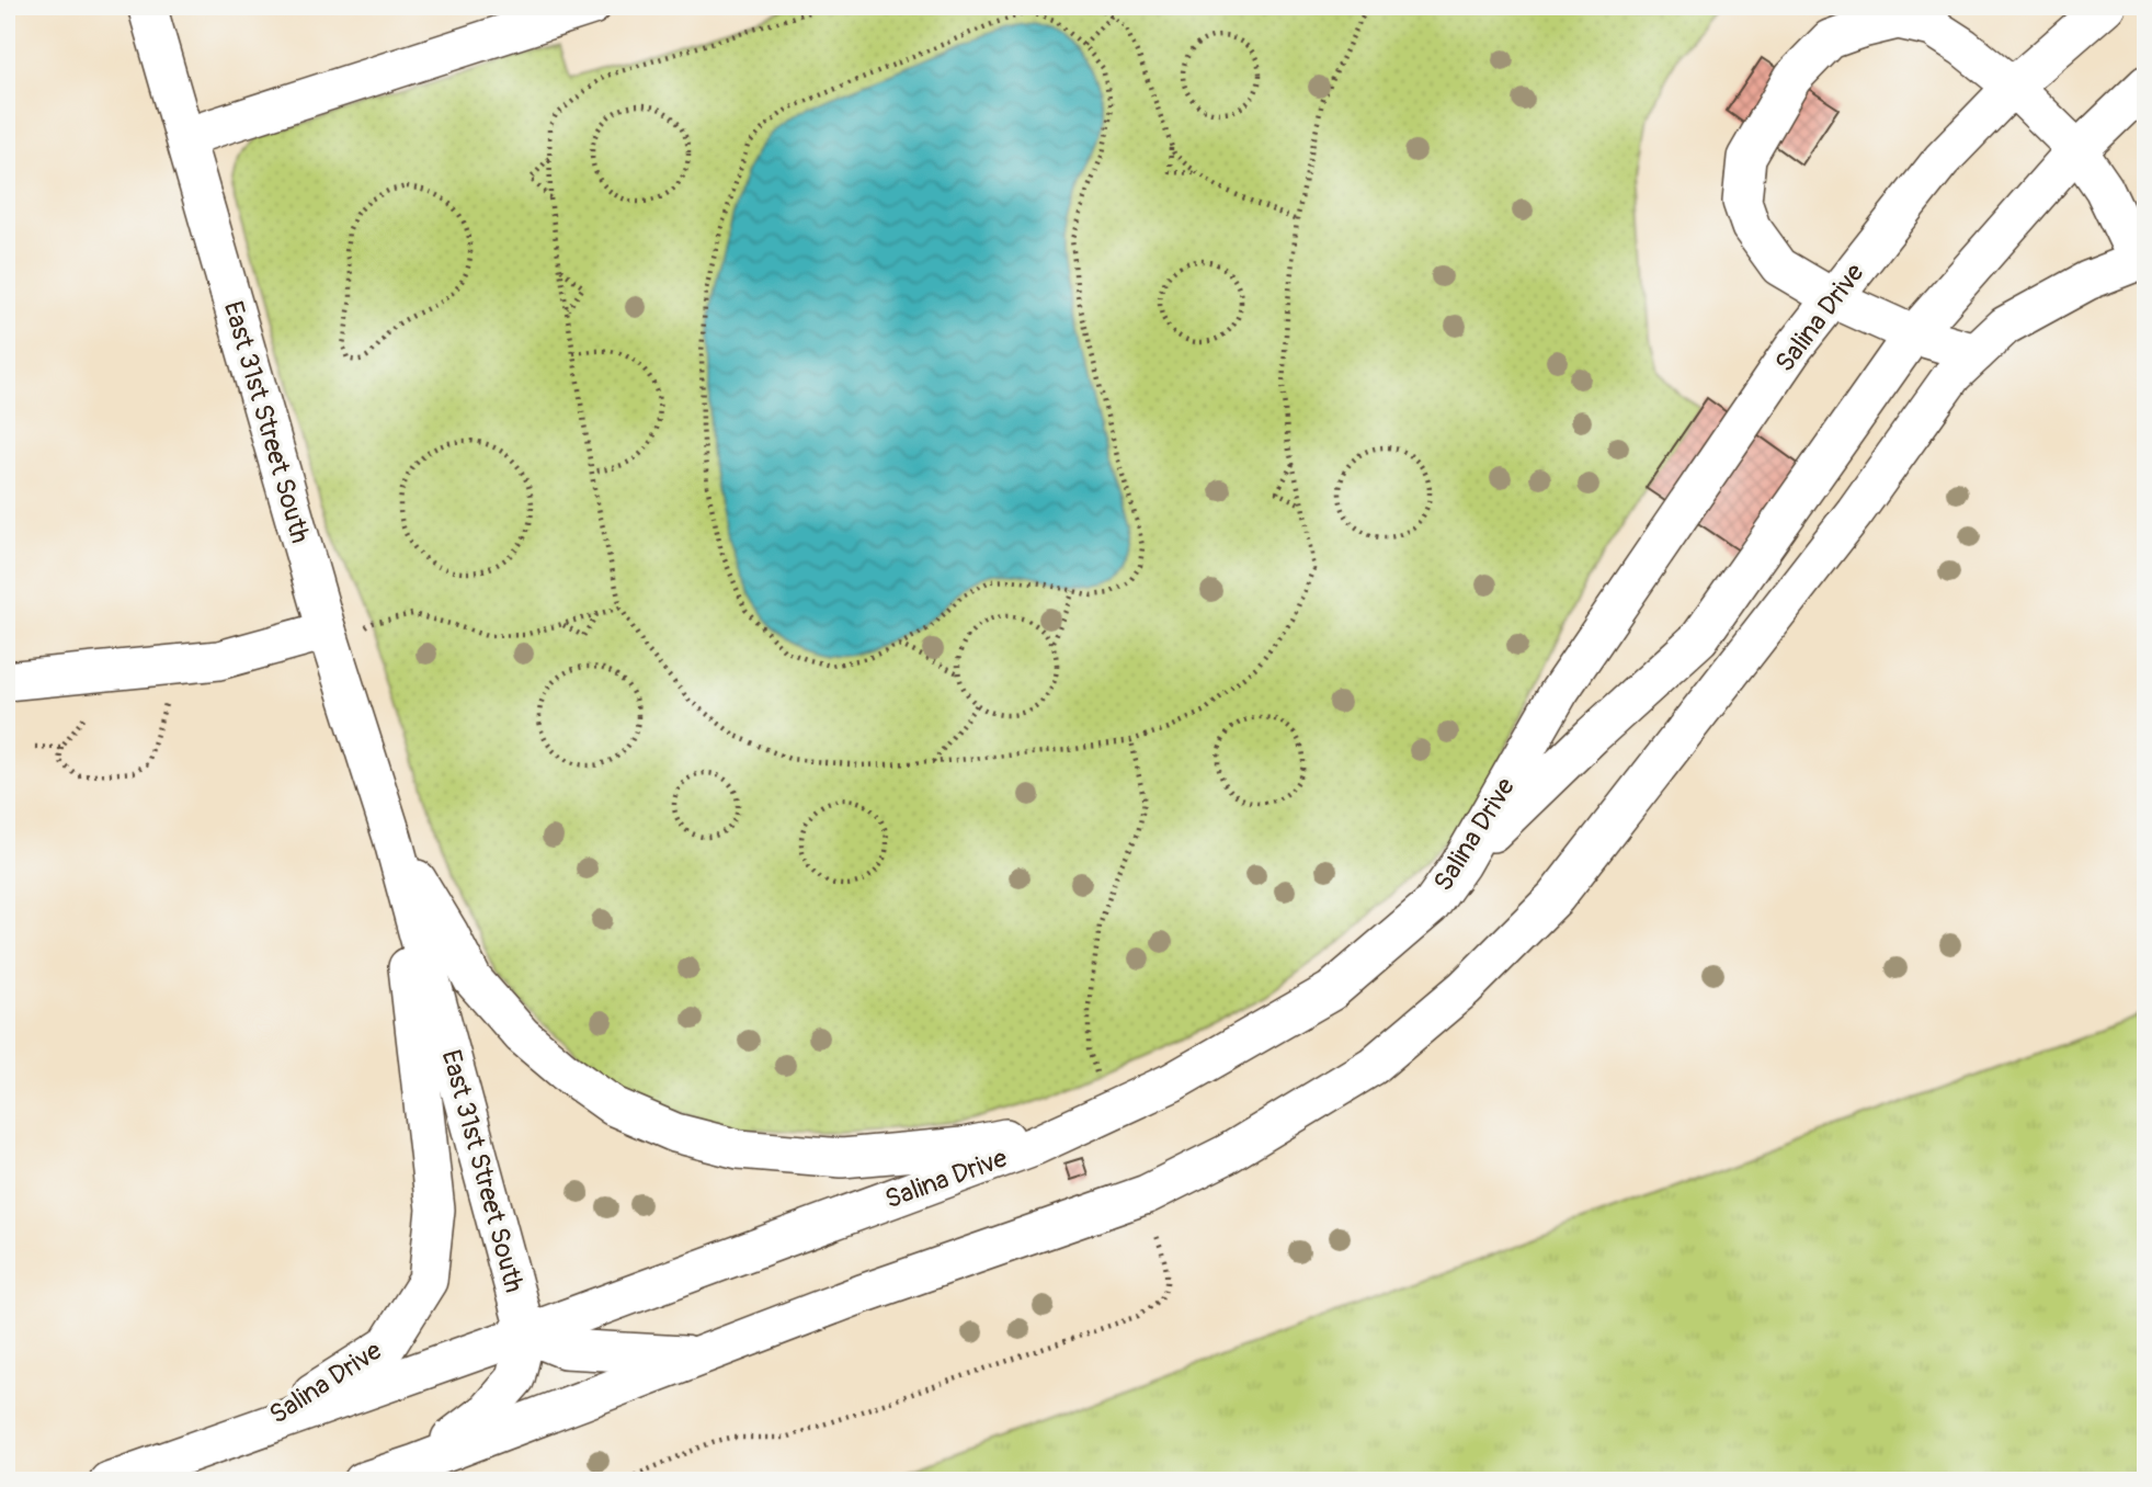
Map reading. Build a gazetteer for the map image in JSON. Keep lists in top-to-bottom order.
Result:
{
  "streets": {
    "street": ["Salina Drive", "East 31st Street South"]
  },
  "crossings": [
    ["Salina Drive", "East 31st Street South"]
  ]
}
